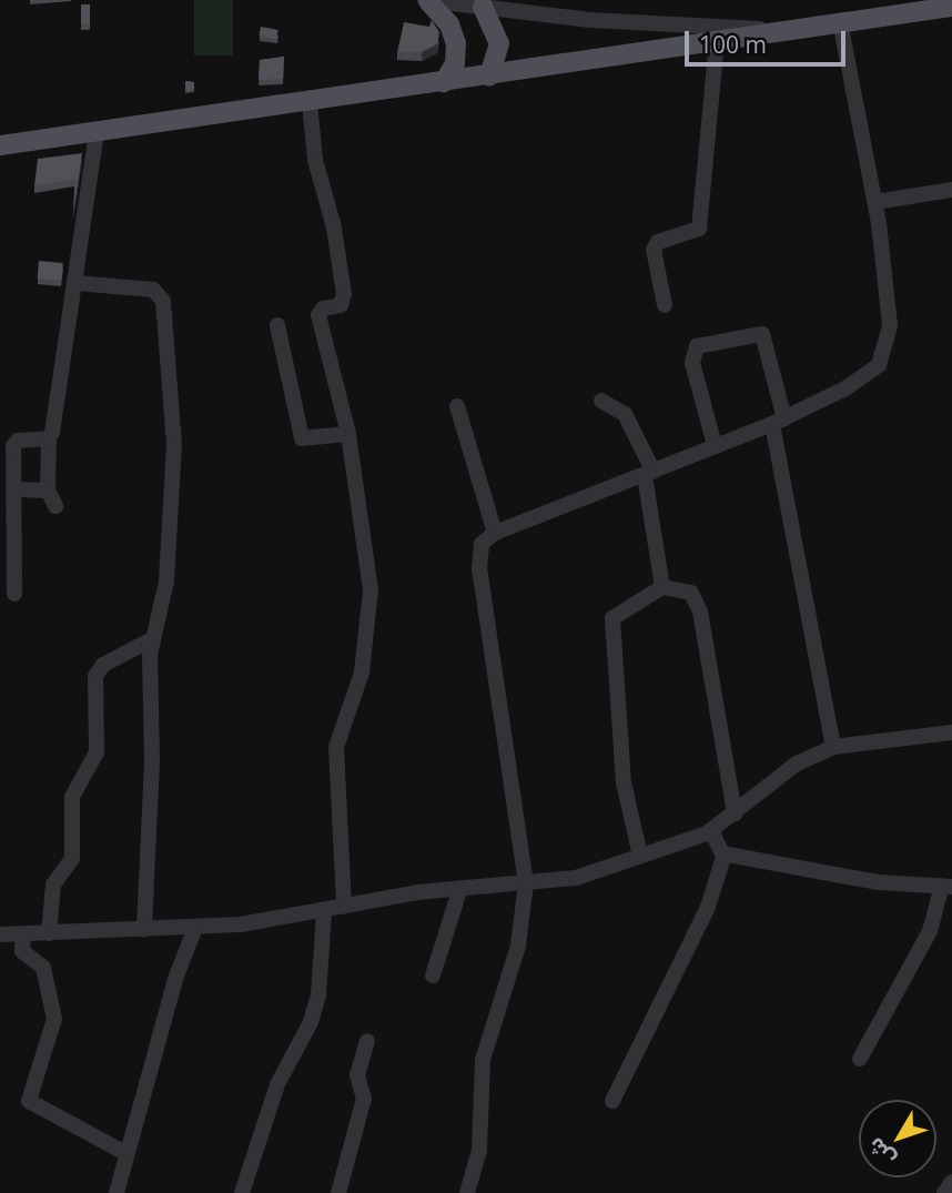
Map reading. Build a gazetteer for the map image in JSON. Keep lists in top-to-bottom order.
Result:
{
  "scale_bar": "100 m",
  "north": "bottom left"
}
